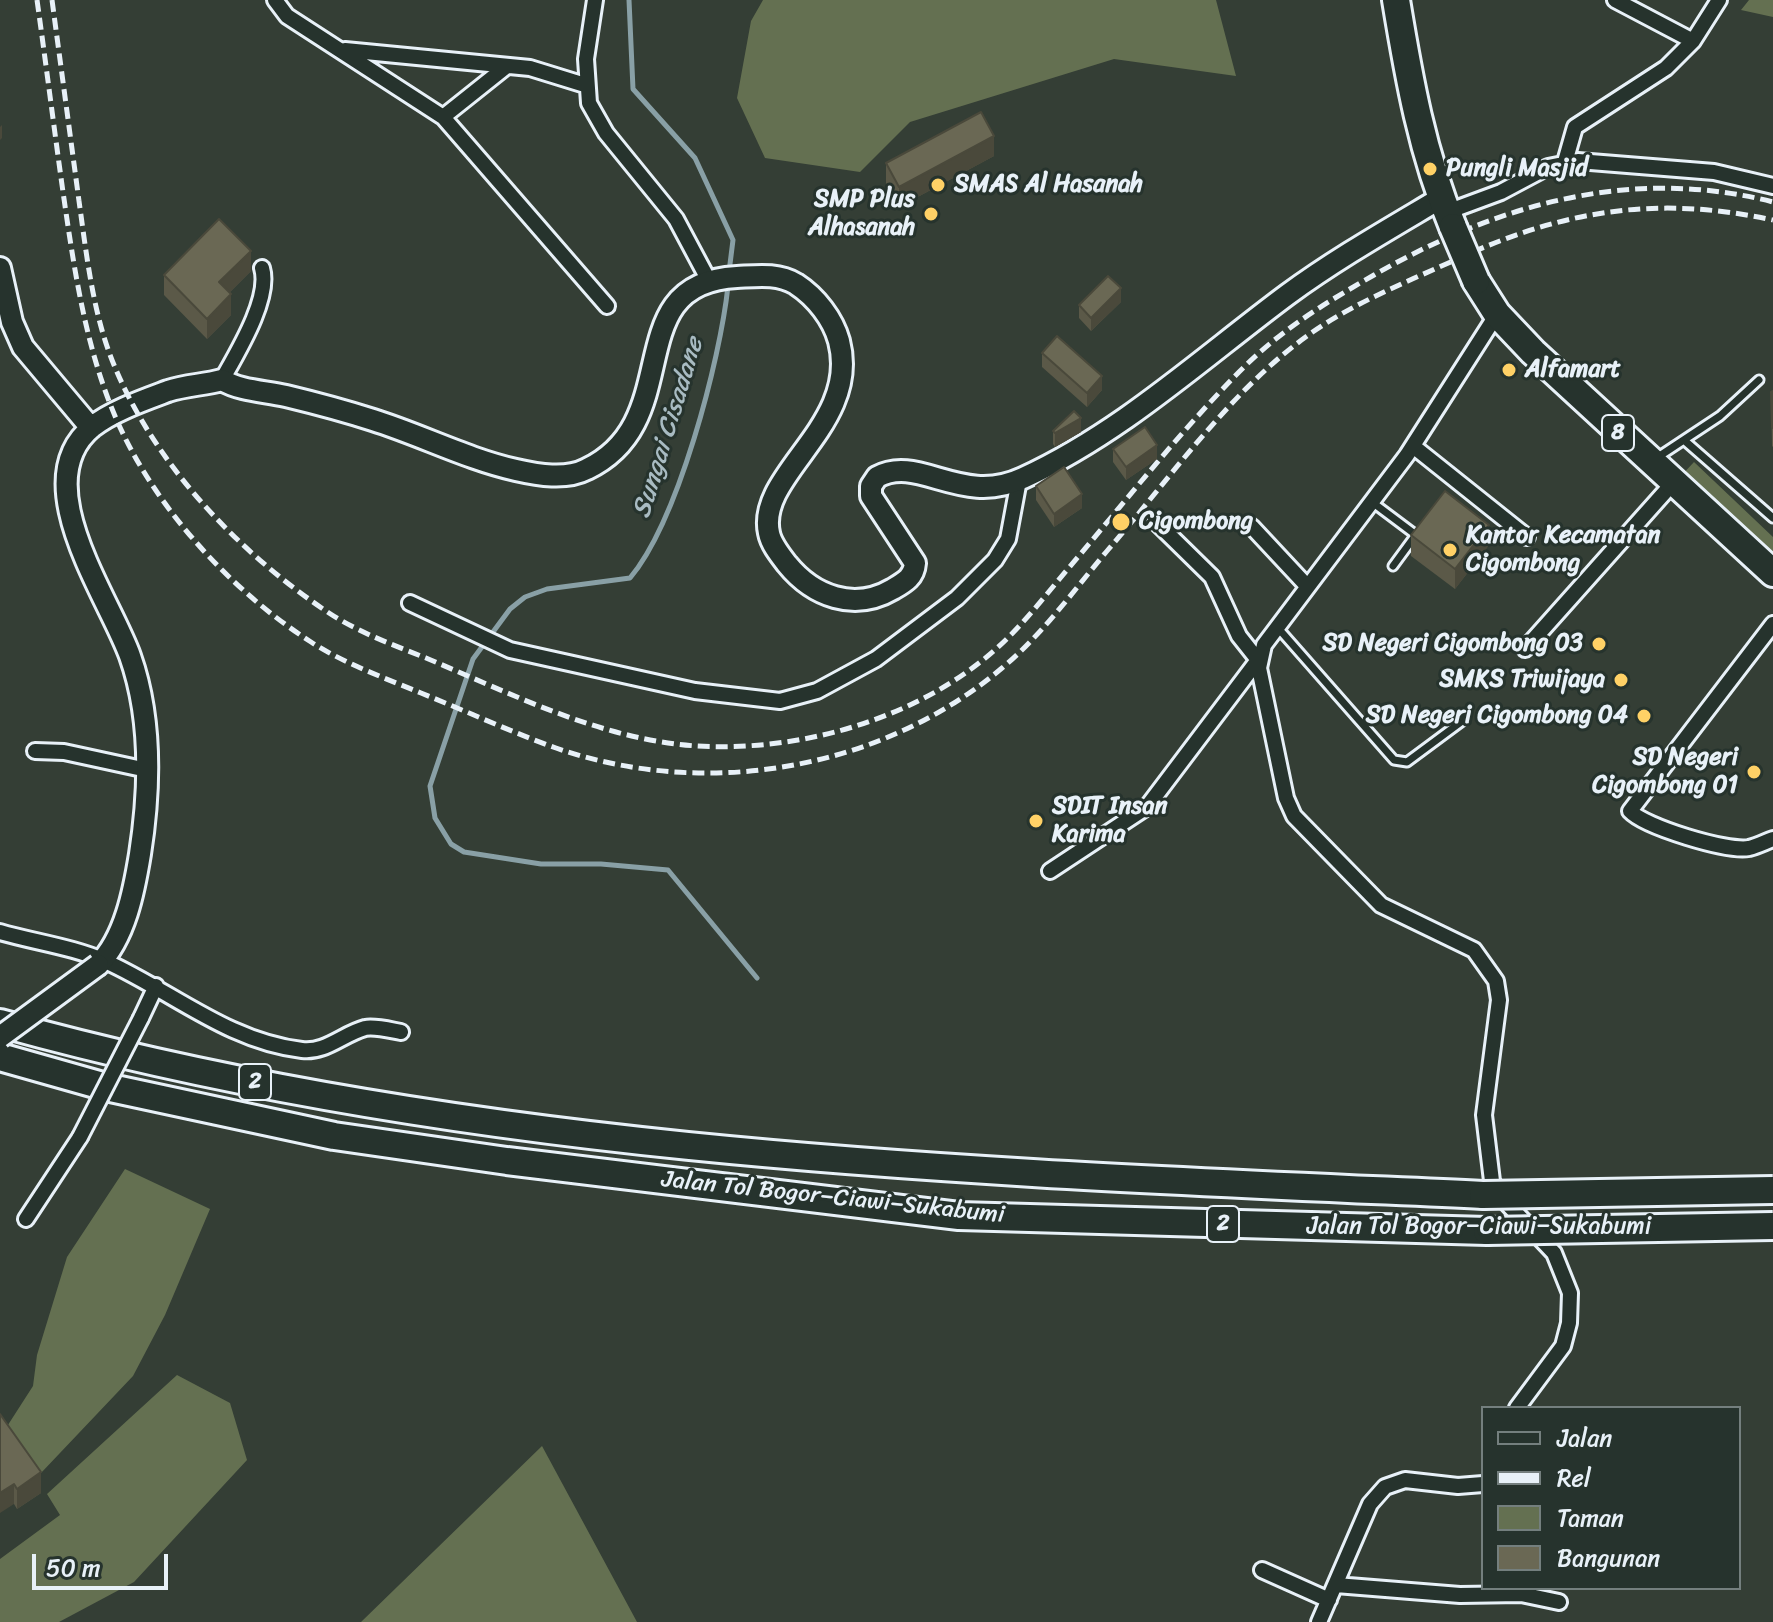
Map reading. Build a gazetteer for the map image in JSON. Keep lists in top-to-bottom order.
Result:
{
  "streets": {
    "highway": ["8", "2", "Jalan Tol Bogor–Ciawi–Sukabumi"]
  },
  "water": ["Sungai Cisadane"],
  "places": [
    "Pungli Masjid",
    "SMAS Al Hasanah",
    "SMP Plus Alhasanah",
    "Alfamart",
    "Cigombong",
    "Kantor Kecamatan Cigombong",
    "SD Negeri Cigombong 03",
    "SMKS Triwijaya",
    "SD Negeri Cigombong 04",
    "SD Negeri Cigombong 01",
    "SDIT Insan Karima"
  ],
  "legend": [
    "Jalan",
    "Rel",
    "Taman",
    "Bangunan"
  ],
  "scale_bar": "50 m"
}
